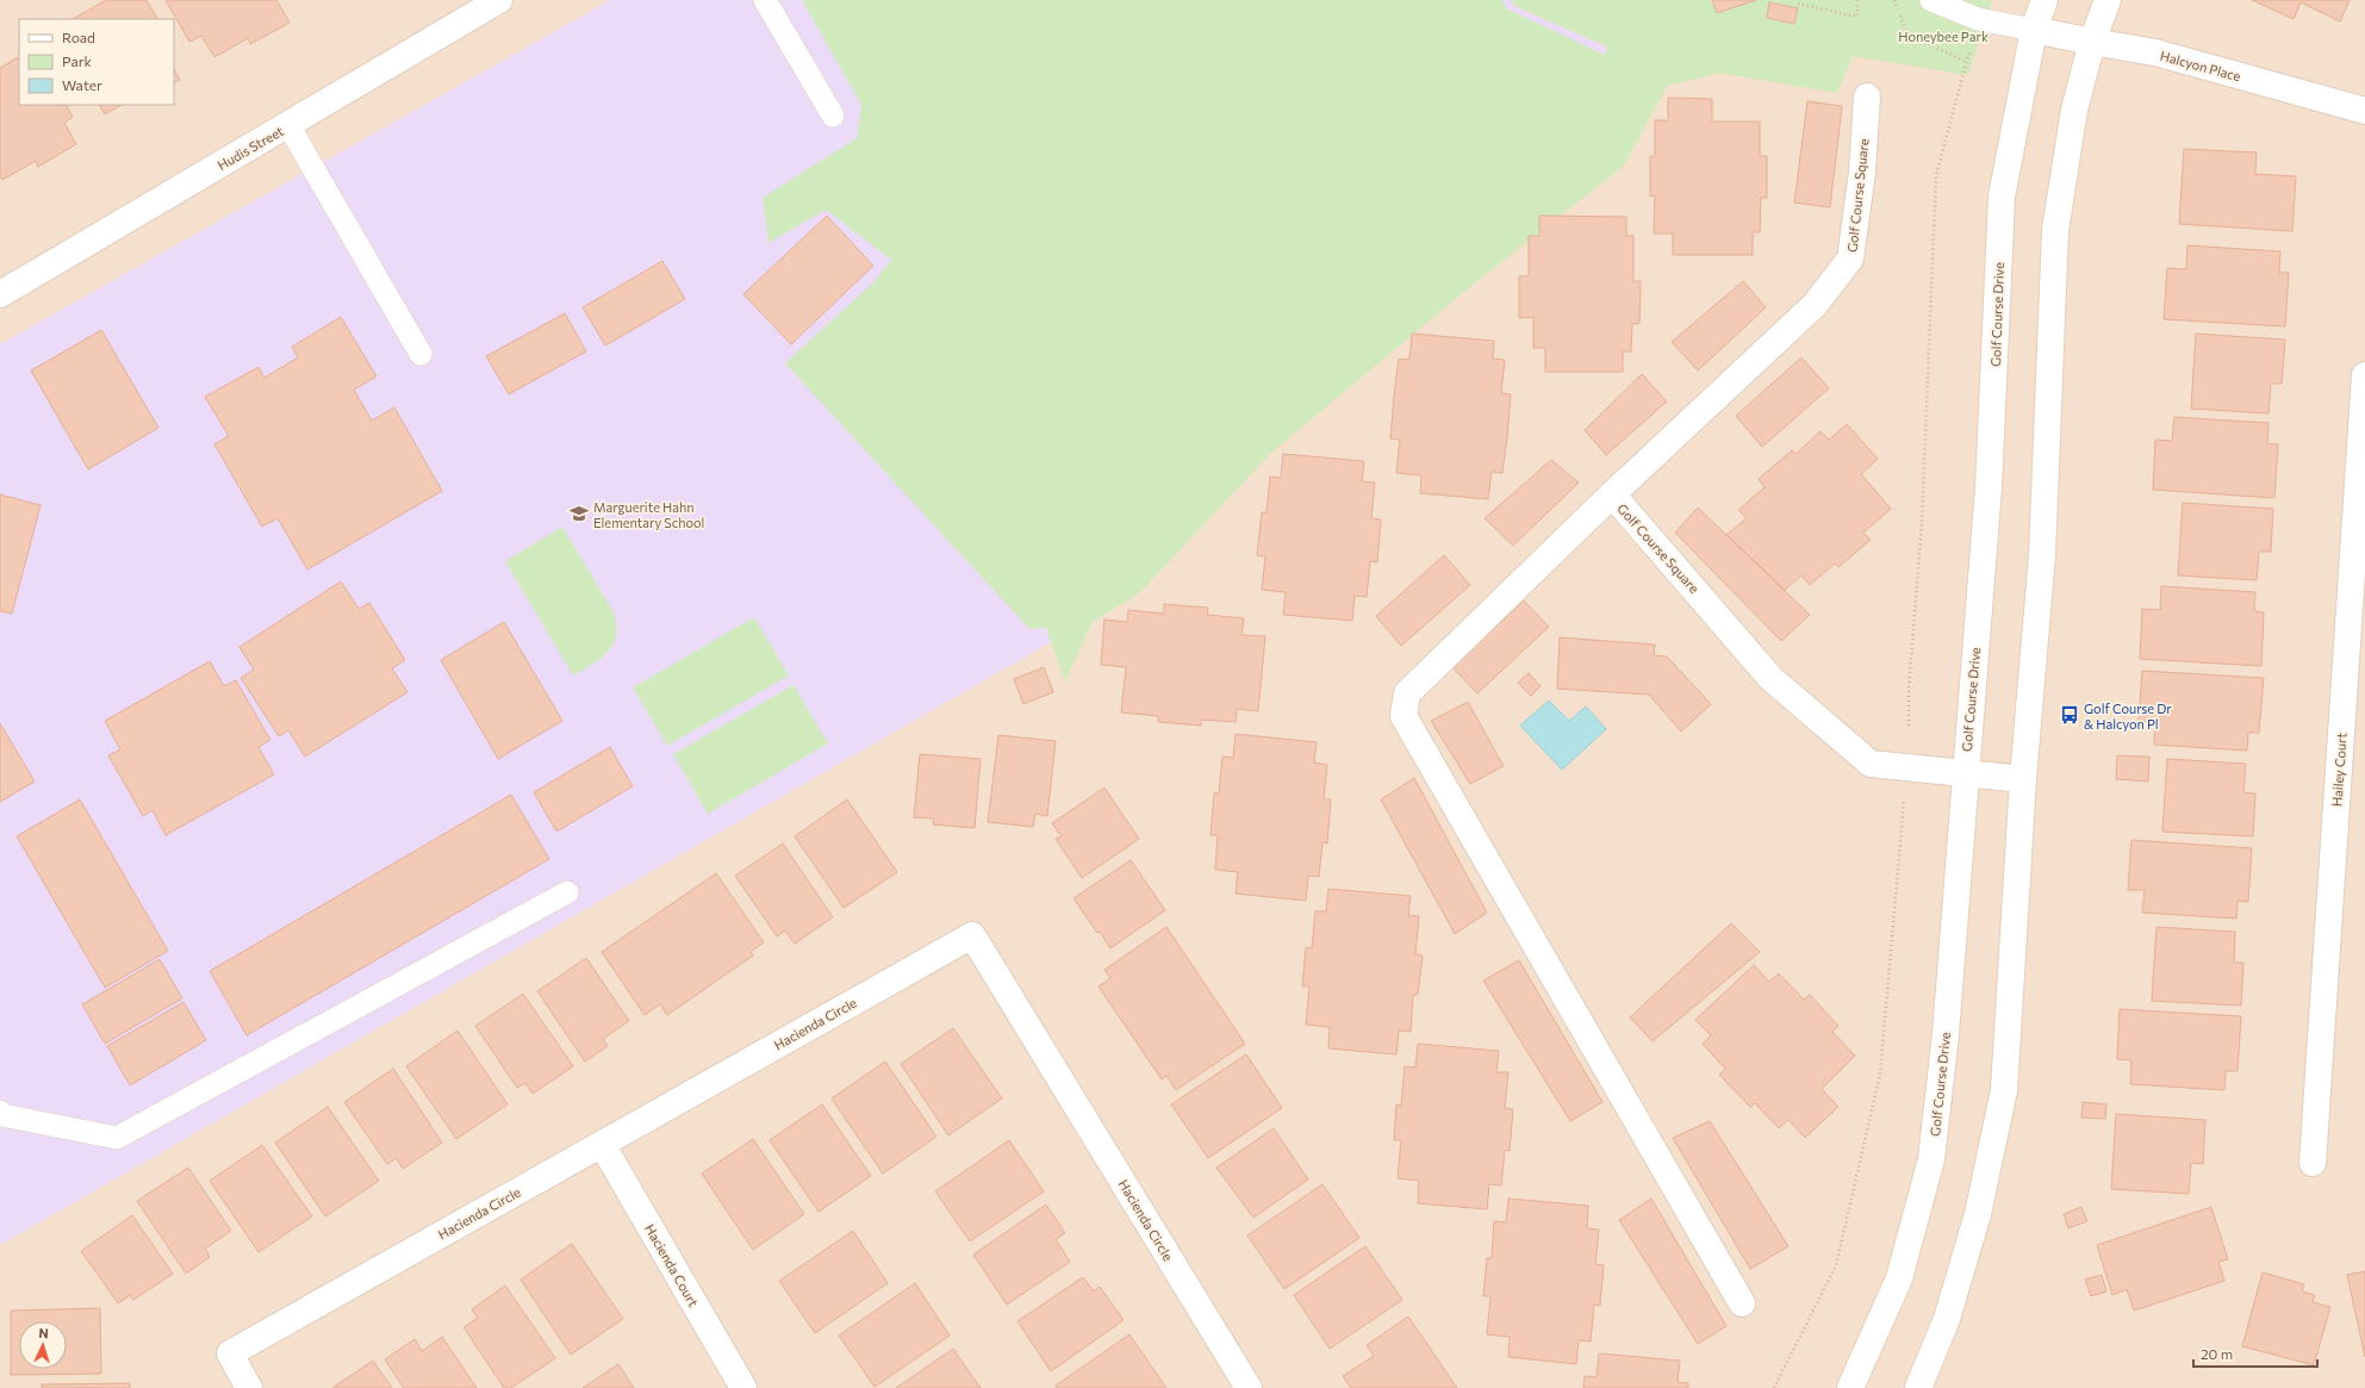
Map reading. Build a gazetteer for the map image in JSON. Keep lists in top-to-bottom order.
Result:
{
  "streets": {
    "street": [
      "Halcyon Place",
      "Hudis Street",
      "Golf Course Square",
      "Golf Course Drive",
      "Hailey Court",
      "Hacienda Circle",
      "Hacienda Court"
    ]
  },
  "crossings": [
    ["Halcyon Place", "Golf Course Drive"],
    ["Golf Course Square", "Golf Course Drive"],
    ["Hacienda Circle", "Hacienda Court"]
  ],
  "parks": ["Honeybee Park"],
  "places": {
    "school or university": ["Marguerite Hahn Elementary School"],
    "bus stop": ["Golf Course Dr & Halcyon Pl"]
  },
  "legend": ["Road", "Park", "Water"],
  "scale_bar": "20 m",
  "north": "top"
}
